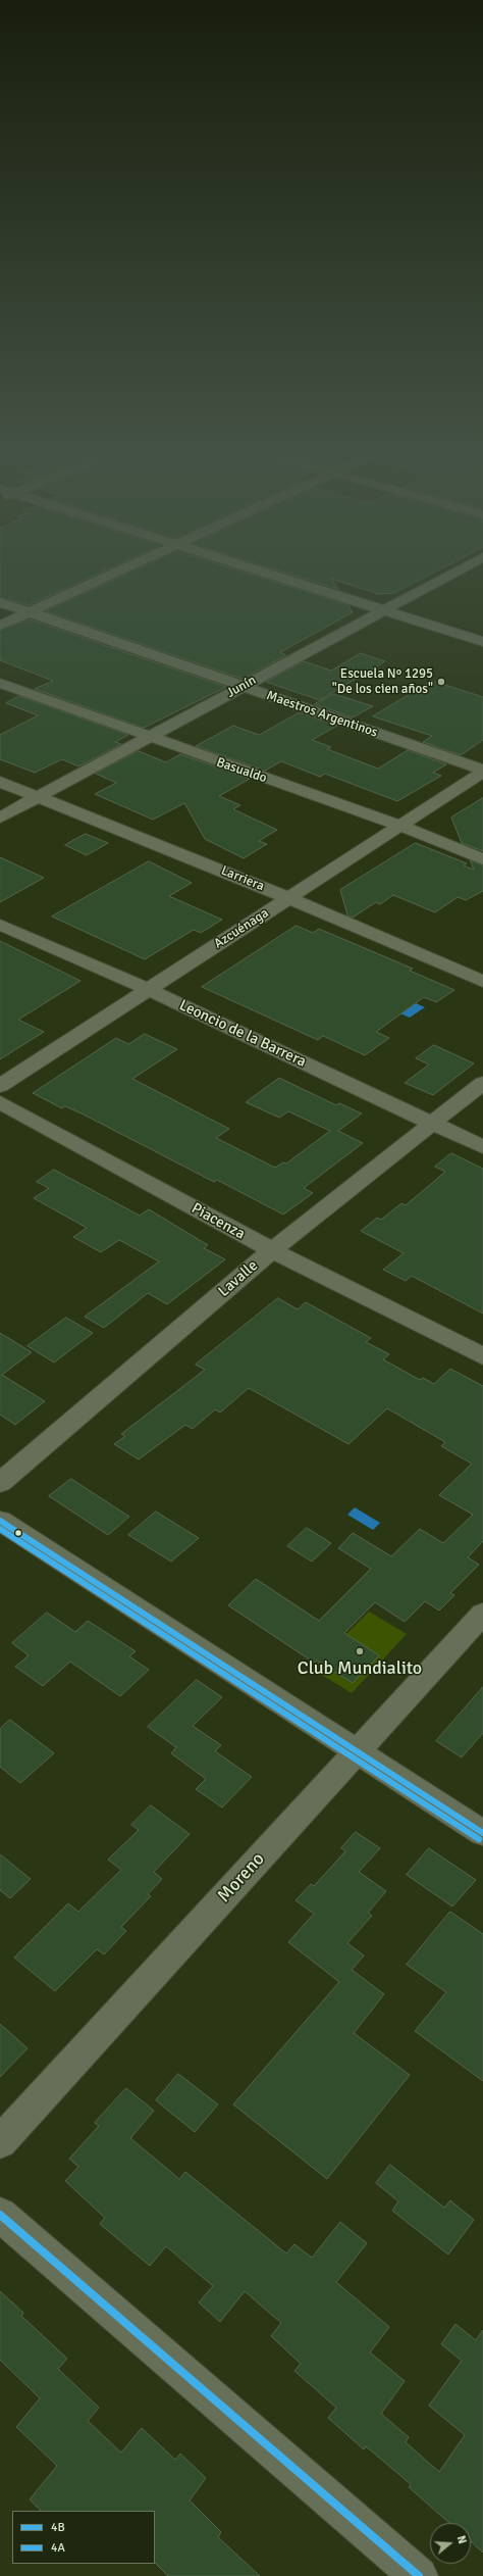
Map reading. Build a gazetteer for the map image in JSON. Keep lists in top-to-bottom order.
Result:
{
  "streets": {
    "street": [
      "Junín",
      "Maestros Argentinos",
      "Basualdo",
      "Larriera",
      "Azcuénaga",
      "Leoncio de la Barrera",
      "Piacenza",
      "Lavalle",
      "Moreno"
    ]
  },
  "crossings": [
    ["Junín", "Maestros Argentinos"],
    ["Junín", "Basualdo"],
    ["Junín", "Larriera"],
    ["Maestros Argentinos", "Azcuénaga"],
    ["Basualdo", "Azcuénaga"],
    ["Larriera", "Azcuénaga"],
    ["Azcuénaga", "Leoncio de la Barrera"],
    ["Leoncio de la Barrera", "Lavalle"],
    ["Piacenza", "Lavalle"]
  ],
  "places": ["Escuela Nº 1295 \"De los cien años\"", "Club Mundialito"],
  "lines": ["transit line 4B", "transit line 4A"],
  "legend": ["4B", "4A"],
  "north": "right"
}
